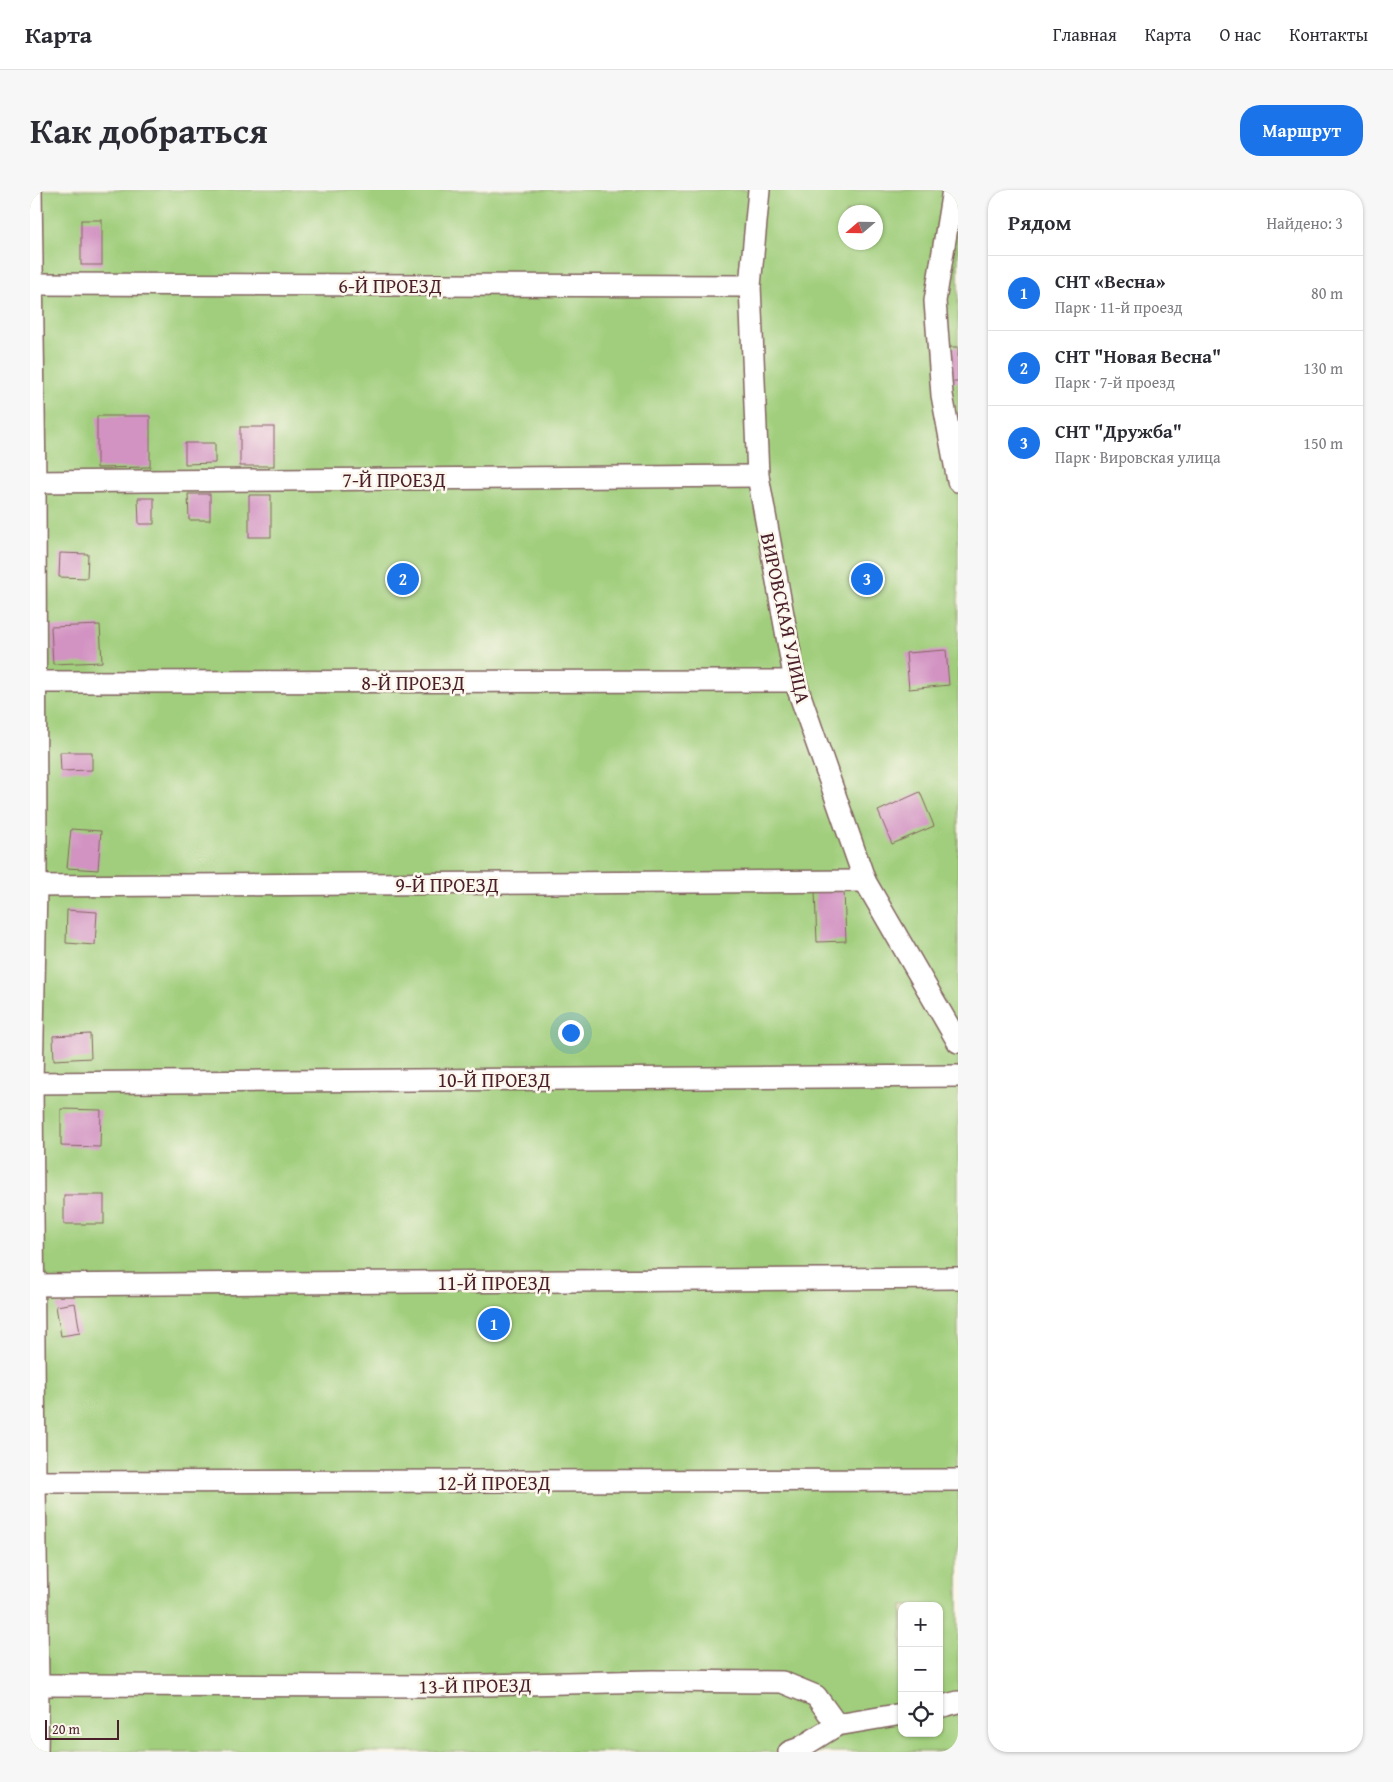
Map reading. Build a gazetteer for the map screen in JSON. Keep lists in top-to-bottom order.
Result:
{
  "streets": {
    "street": [
      "6-Й ПРОЕЗД",
      "7-Й ПРОЕЗД",
      "ВИРОВСКАЯ УЛИЦА",
      "8-Й ПРОЕЗД",
      "9-Й ПРОЕЗД",
      "10-Й ПРОЕЗД",
      "11-Й ПРОЕЗД",
      "12-Й ПРОЕЗД",
      "13-Й ПРОЕЗД"
    ]
  },
  "crossings": [
    ["6-Й ПРОЕЗД", "ВИРОВСКАЯ УЛИЦА"],
    ["7-Й ПРОЕЗД", "ВИРОВСКАЯ УЛИЦА"],
    ["ВИРОВСКАЯ УЛИЦА", "8-Й ПРОЕЗД"],
    ["ВИРОВСКАЯ УЛИЦА", "9-Й ПРОЕЗД"]
  ],
  "scale_bar": "20 m",
  "north": "left",
  "page": {
    "header": "Карта",
    "nav": [
      "Главная",
      "Карта",
      "О нас",
      "Контакты"
    ],
    "title": "Как добраться",
    "buttons": "Маршрут",
    "heading": ["Рядом", "Найдено: 3"],
    "list": [
      {
        "mark": "1",
        "name": "СНТ «Весна»",
        "note": "Парк · 11-й проезд",
        "value": "80 m"
      },
      {
        "mark": "2",
        "name": "СНТ \"Новая Весна\"",
        "note": "Парк · 7-й проезд",
        "value": "130 m"
      },
      {
        "mark": "3",
        "name": "СНТ \"Дружба\"",
        "note": "Парк · Вировская улица",
        "value": "150 m"
      }
    ],
    "pins": ["2", "3", "1"],
    "map_buttons": ["+", "−"],
    "scale": "20 m"
  }
}
